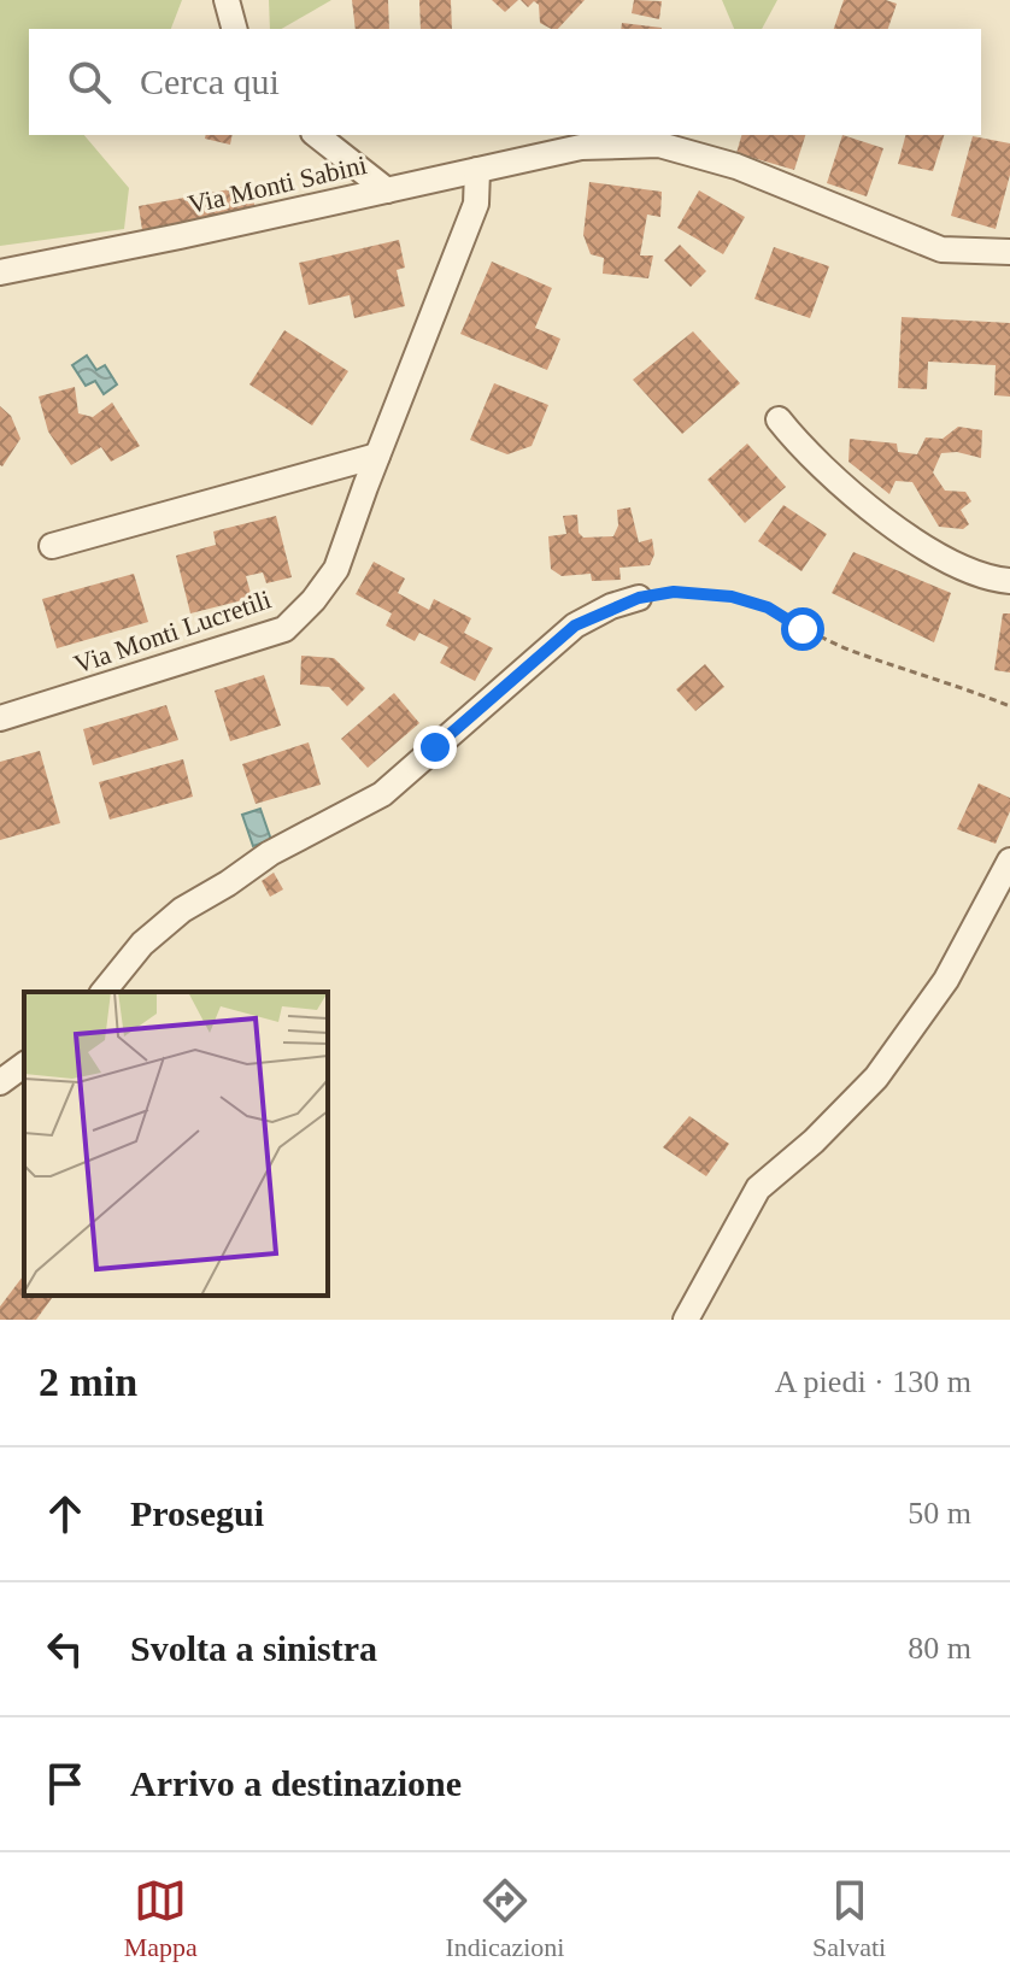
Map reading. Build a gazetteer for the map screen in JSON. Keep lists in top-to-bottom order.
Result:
{
  "streets": {
    "street": ["Via Monti Sabini", "Via Monti Lucretili"]
  },
  "crossings": [
    ["Via Monti Sabini", "Via Monti Lucretili"]
  ],
  "page": {
    "search": "Cerca qui",
    "heading": ["2 min", "A piedi · 130 m"],
    "list": [
      ["Prosegui", "50 m"],
      ["Svolta a sinistra", "80 m"],
      "Arrivo a destinazione"
    ],
    "nav": ["Mappa", "Indicazioni", "Salvati"]
  }
}
